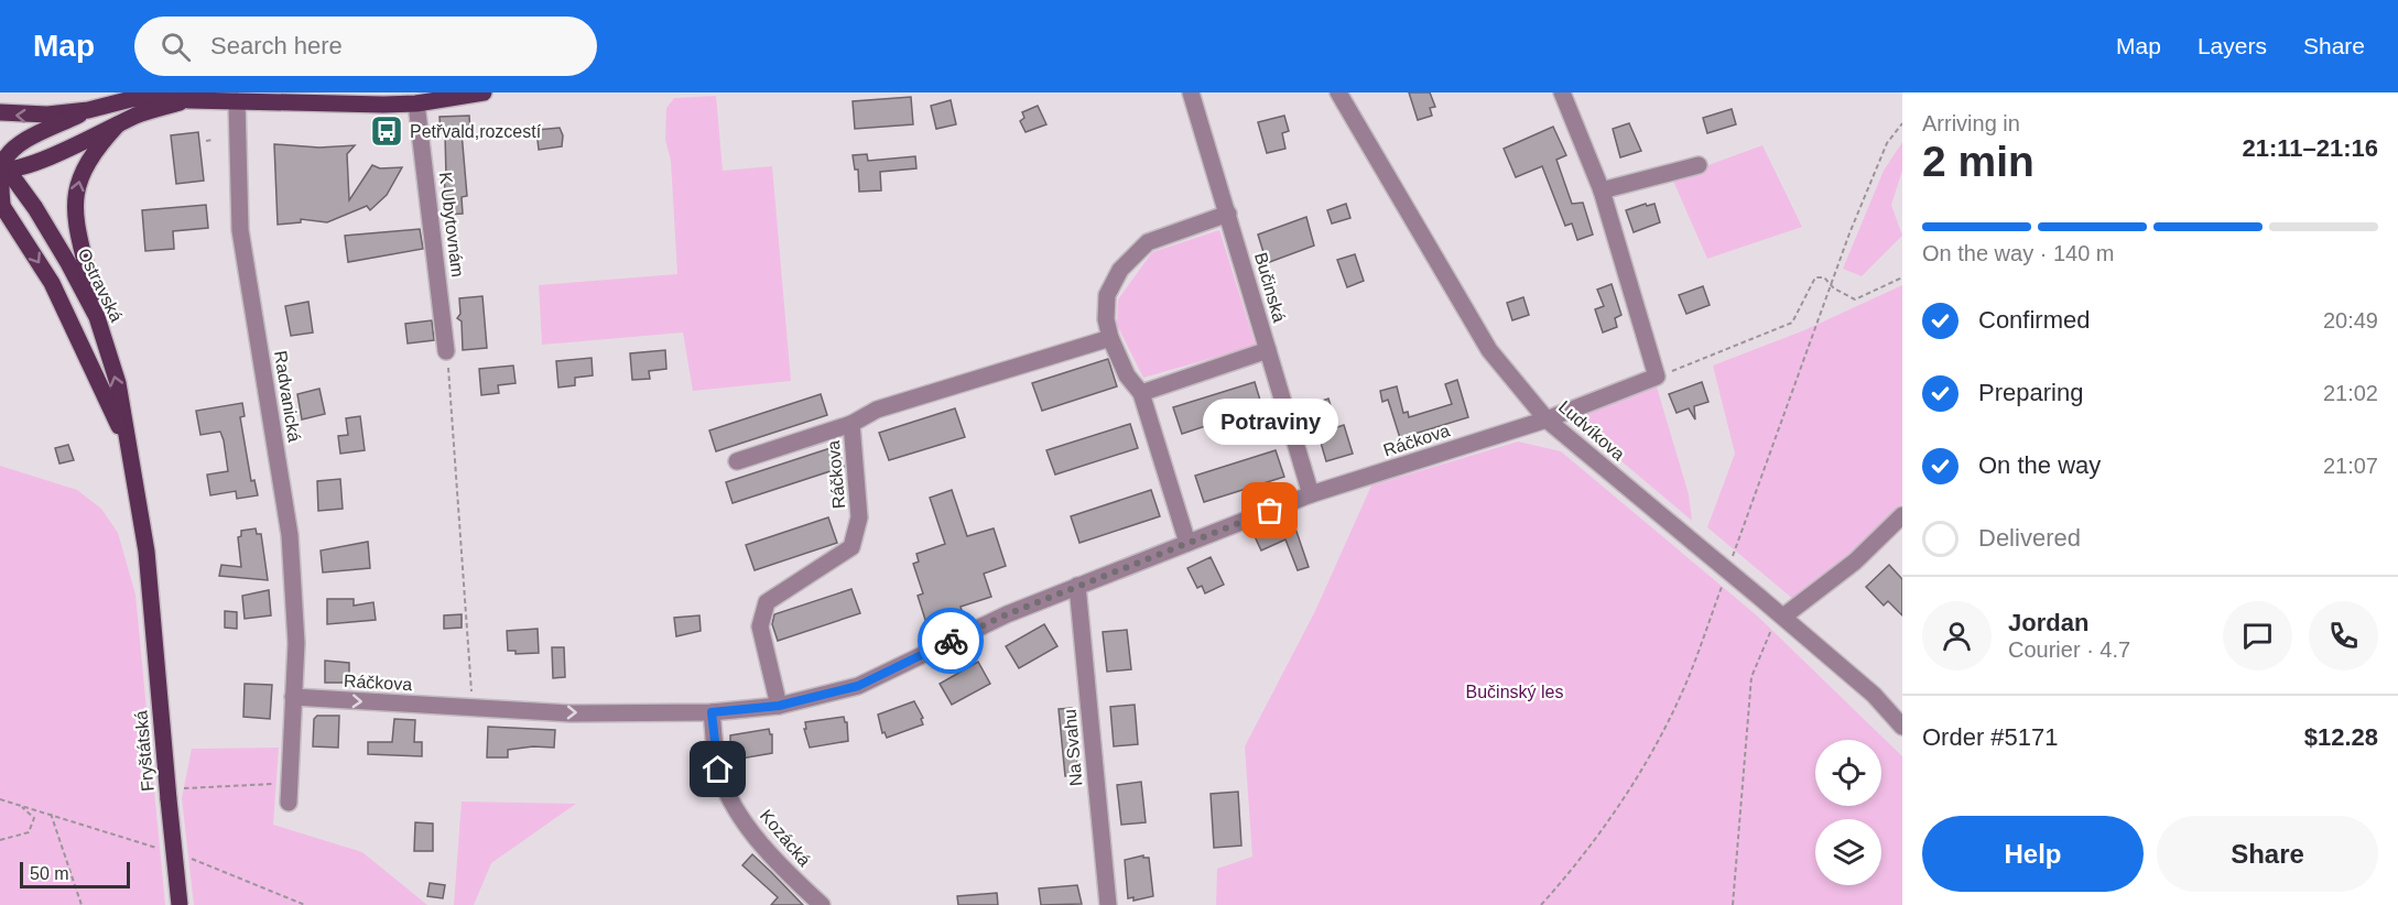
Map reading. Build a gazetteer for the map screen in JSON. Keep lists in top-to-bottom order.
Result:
{
  "streets": {
    "main road": ["Ostravská", "Fryštátská"],
    "street": [
      "K Ubytovnám",
      "Bučinská",
      "Radvanická",
      "Ludvíkova",
      "Ráčkova",
      "Na Svahu",
      "Kozácká"
    ]
  },
  "crossings": [
    ["Ostravská", "Fryštátská"],
    ["Bučinská", "Ráčkova"],
    ["Radvanická", "Ráčkova"],
    ["Ludvíkova", "Ráčkova"],
    ["Ráčkova", "Na Svahu"],
    ["Ráčkova", "Kozácká"]
  ],
  "parks": ["Bučinský les"],
  "places": {
    "bus stop": ["Petřvald,rozcestí"],
    "other": ["Potraviny"]
  },
  "scale_bar": "50 m",
  "page": {
    "header": "Map",
    "search": "Search here",
    "nav": ["Map", "Layers", "Share"],
    "heading": ["2 min", "Arriving in", "21:11–21:16"],
    "panel": [
      "Jordan",
      "Courier · 4.7",
      "Order #5171",
      "$12.28"
    ],
    "bar": "On the way · 140 m",
    "list": [
      ["Confirmed", "20:49"],
      ["Preparing", "21:02"],
      ["On the way", "21:07"],
      "Delivered"
    ],
    "bubble": "Potraviny",
    "buttons": ["Help", "Share"],
    "scale": "50 m"
  }
}
